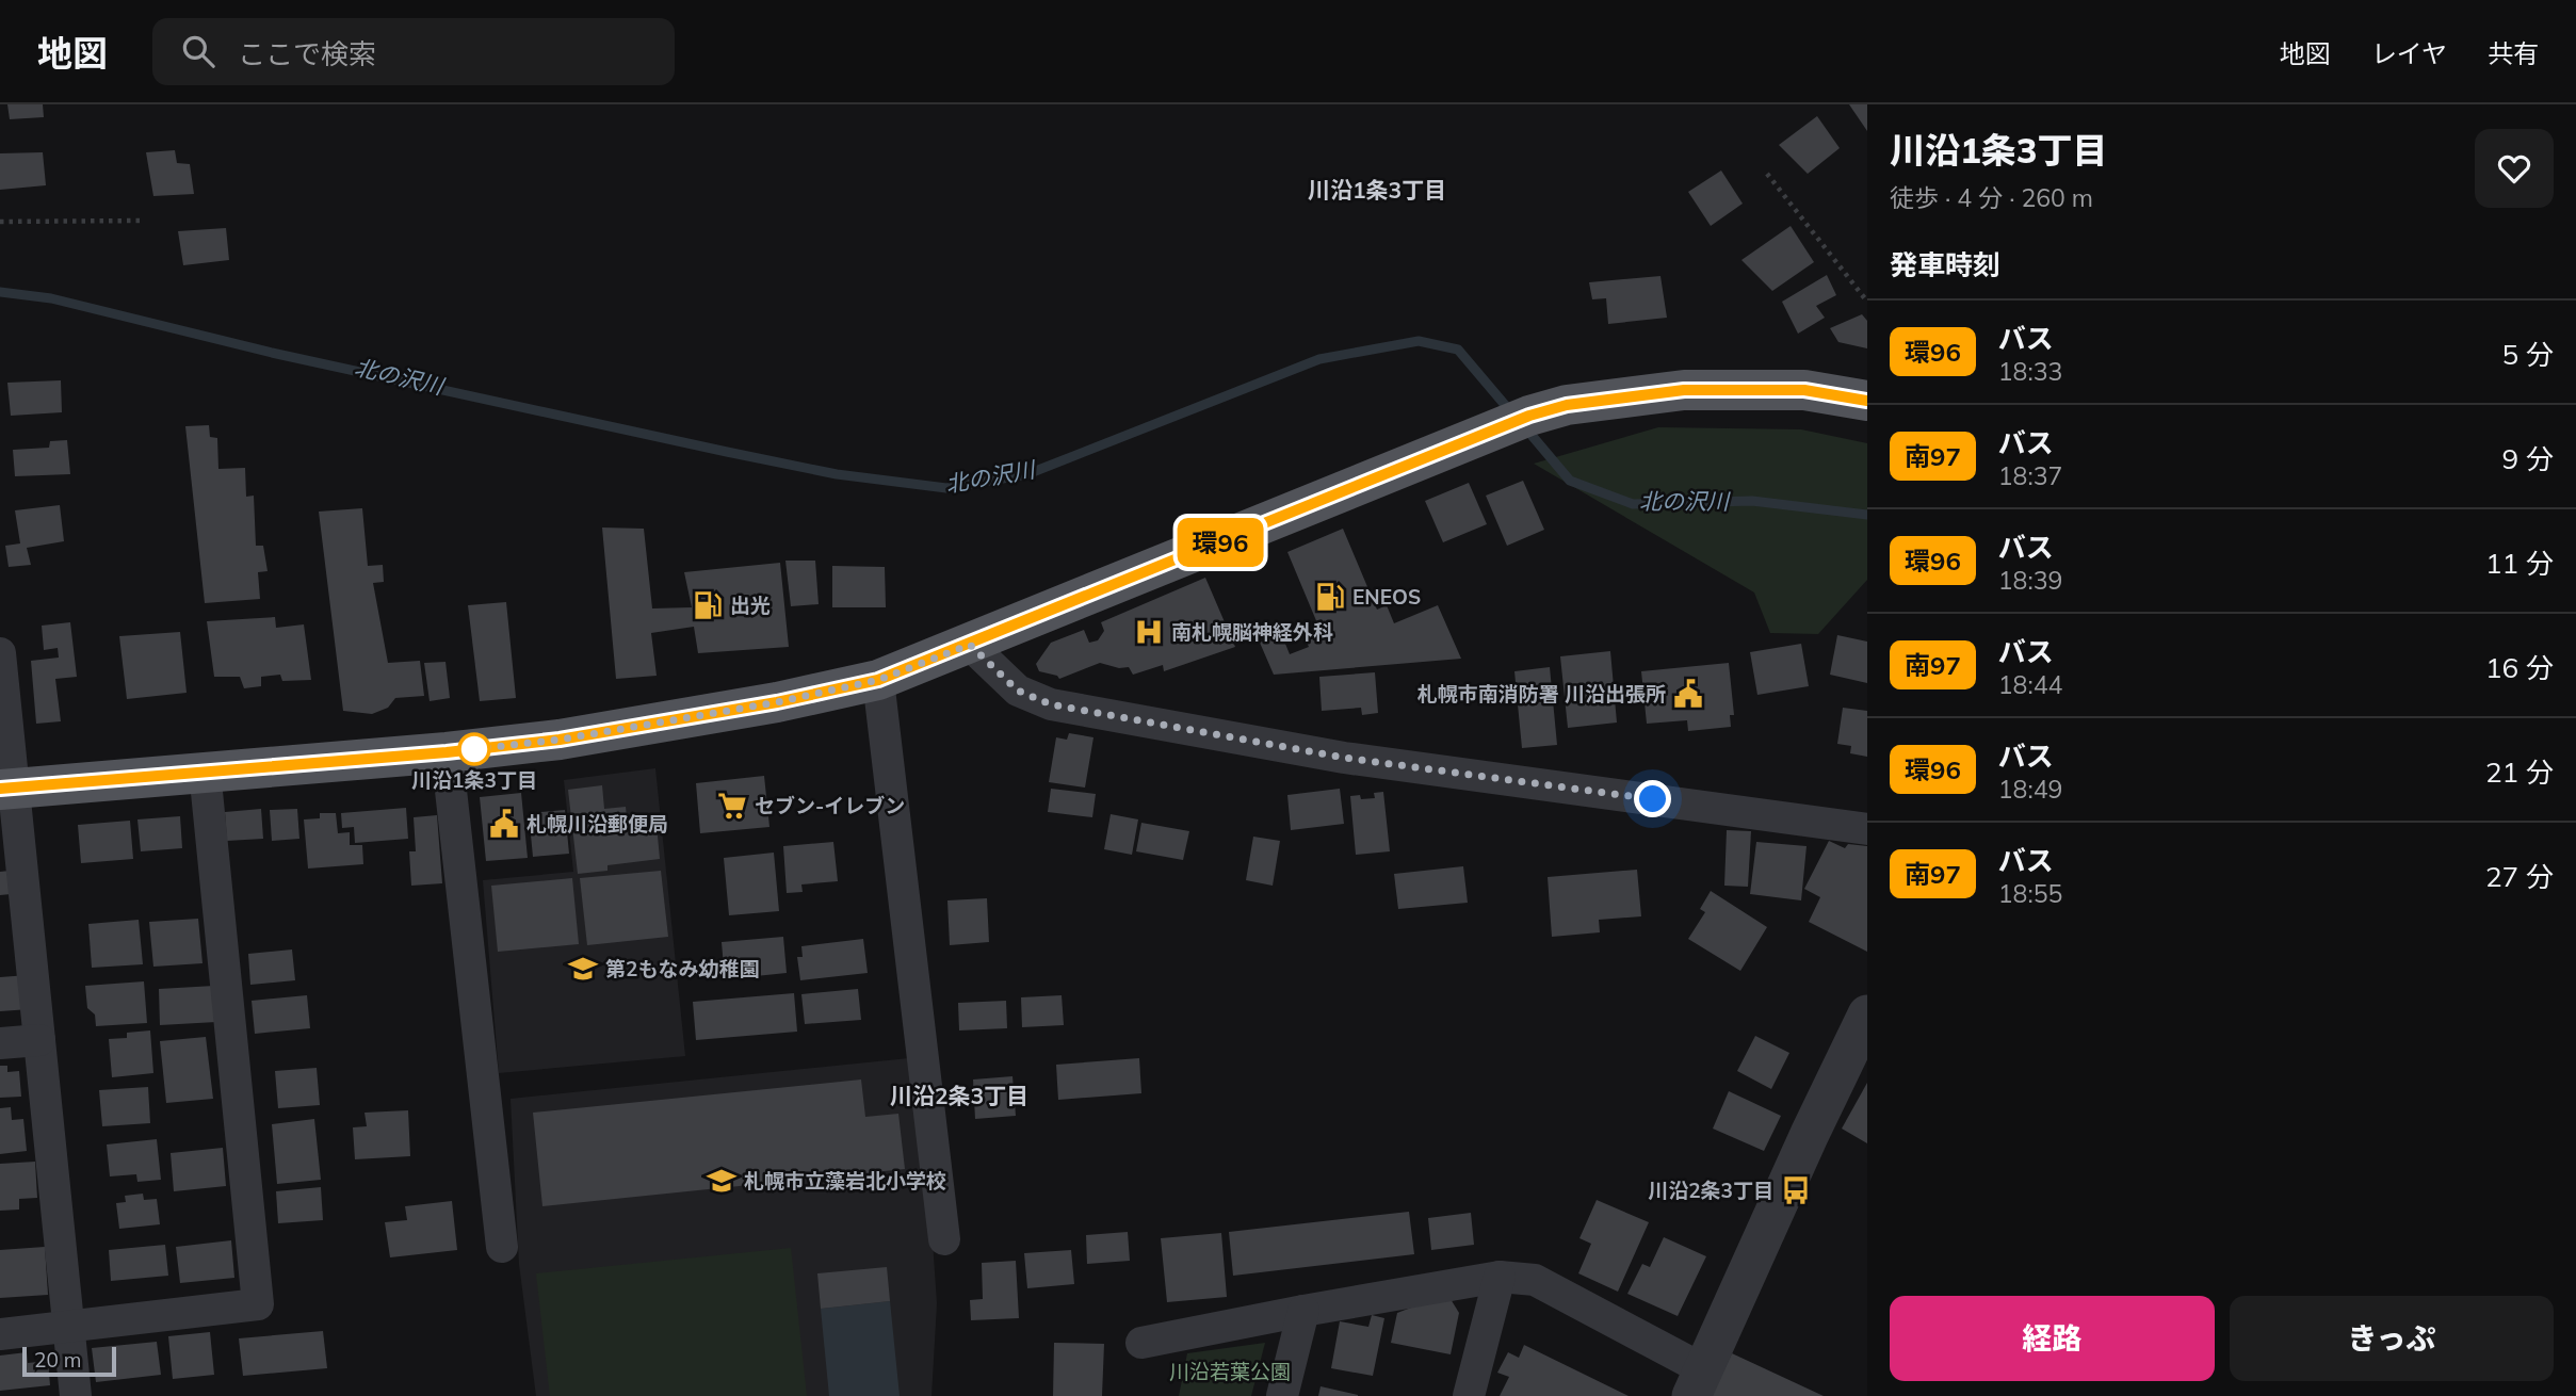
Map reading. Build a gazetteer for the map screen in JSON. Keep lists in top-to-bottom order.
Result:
{
  "districts": ["川沿1条3丁目", "川沿2条3丁目"],
  "water": ["北の沢川"],
  "parks": ["川沿若葉公園"],
  "places": {
    "fuel station": ["ENEOS", "出光"],
    "hospital": ["南札幌脳神経外科"],
    "public building": ["札幌市南消防署 川沿出張所", "札幌川沿郵便局"],
    "other": ["川沿1条3丁目"],
    "supermarket": ["セブン-イレブン"],
    "school or university": ["第2もなみ幼稚園", "札幌市立藻岩北小学校"],
    "bus stop": ["川沿2条3丁目"]
  },
  "lines": ["bus line 環96"],
  "scale_bar": "20 m",
  "page": {
    "header": "地図",
    "search": "ここで検索",
    "nav": ["地図", "レイヤ", "共有"],
    "on_map": "環96",
    "heading": [
      ["川沿1条3丁目", "徒歩 · 4 分 · 260 m"],
      "発車時刻"
    ],
    "list": [
      {
        "mark": "環96",
        "name": "バス",
        "note": "18:33",
        "value": "5 分"
      },
      {
        "mark": "南97",
        "name": "バス",
        "note": "18:37",
        "value": "9 分"
      },
      {
        "mark": "環96",
        "name": "バス",
        "note": "18:39",
        "value": "11 分"
      },
      {
        "mark": "南97",
        "name": "バス",
        "note": "18:44",
        "value": "16 分"
      },
      {
        "mark": "環96",
        "name": "バス",
        "note": "18:49",
        "value": "21 分"
      },
      {
        "mark": "南97",
        "name": "バス",
        "note": "18:55",
        "value": "27 分"
      }
    ],
    "buttons": ["経路", "きっぷ"],
    "scale": "20 m"
  }
}
